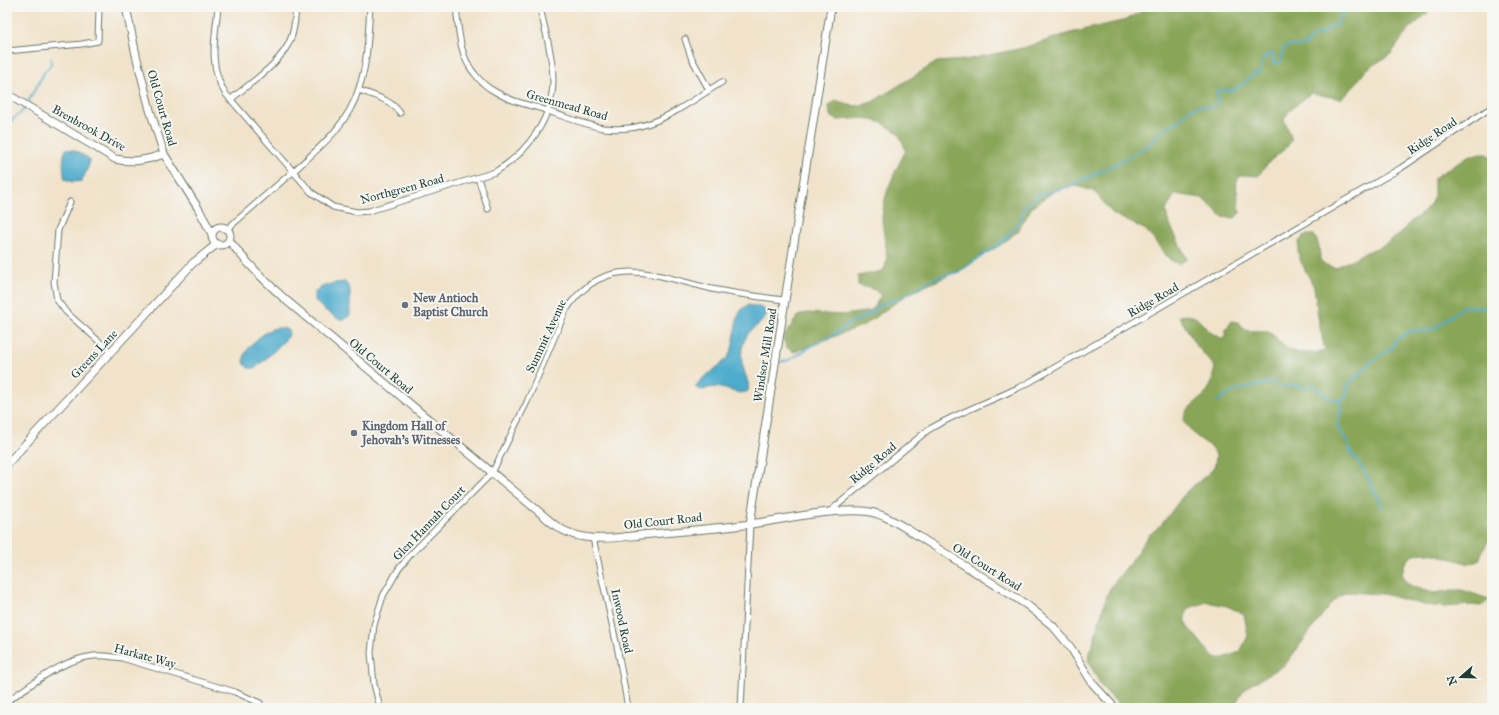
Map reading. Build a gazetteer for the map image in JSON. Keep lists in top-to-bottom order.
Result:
{
  "streets": {
    "main road": [
      "Old Court Road",
      "Brenbrook Drive",
      "Greens Lane",
      "Windsor Mill Road"
    ],
    "street": [
      "Greenmead Road",
      "Ridge Road",
      "Northgreen Road",
      "Summit Avenue",
      "Glen Hannah Court",
      "Inwood Road",
      "Harkate Way"
    ]
  },
  "crossings": [
    ["Greenmead Road", "Northgreen Road"],
    ["Old Court Road", "Brenbrook Drive"],
    ["Old Court Road", "Ridge Road"],
    ["Old Court Road", "Summit Avenue"],
    ["Old Court Road", "Greens Lane"],
    ["Old Court Road", "Windsor Mill Road"],
    ["Old Court Road", "Glen Hannah Court"],
    ["Old Court Road", "Inwood Road"],
    ["Summit Avenue", "Windsor Mill Road"],
    ["Summit Avenue", "Glen Hannah Court"]
  ],
  "places": ["New Antioch Baptist Church", "Kingdom Hall of Jehovah's Witnesses"],
  "north": "left"
}
